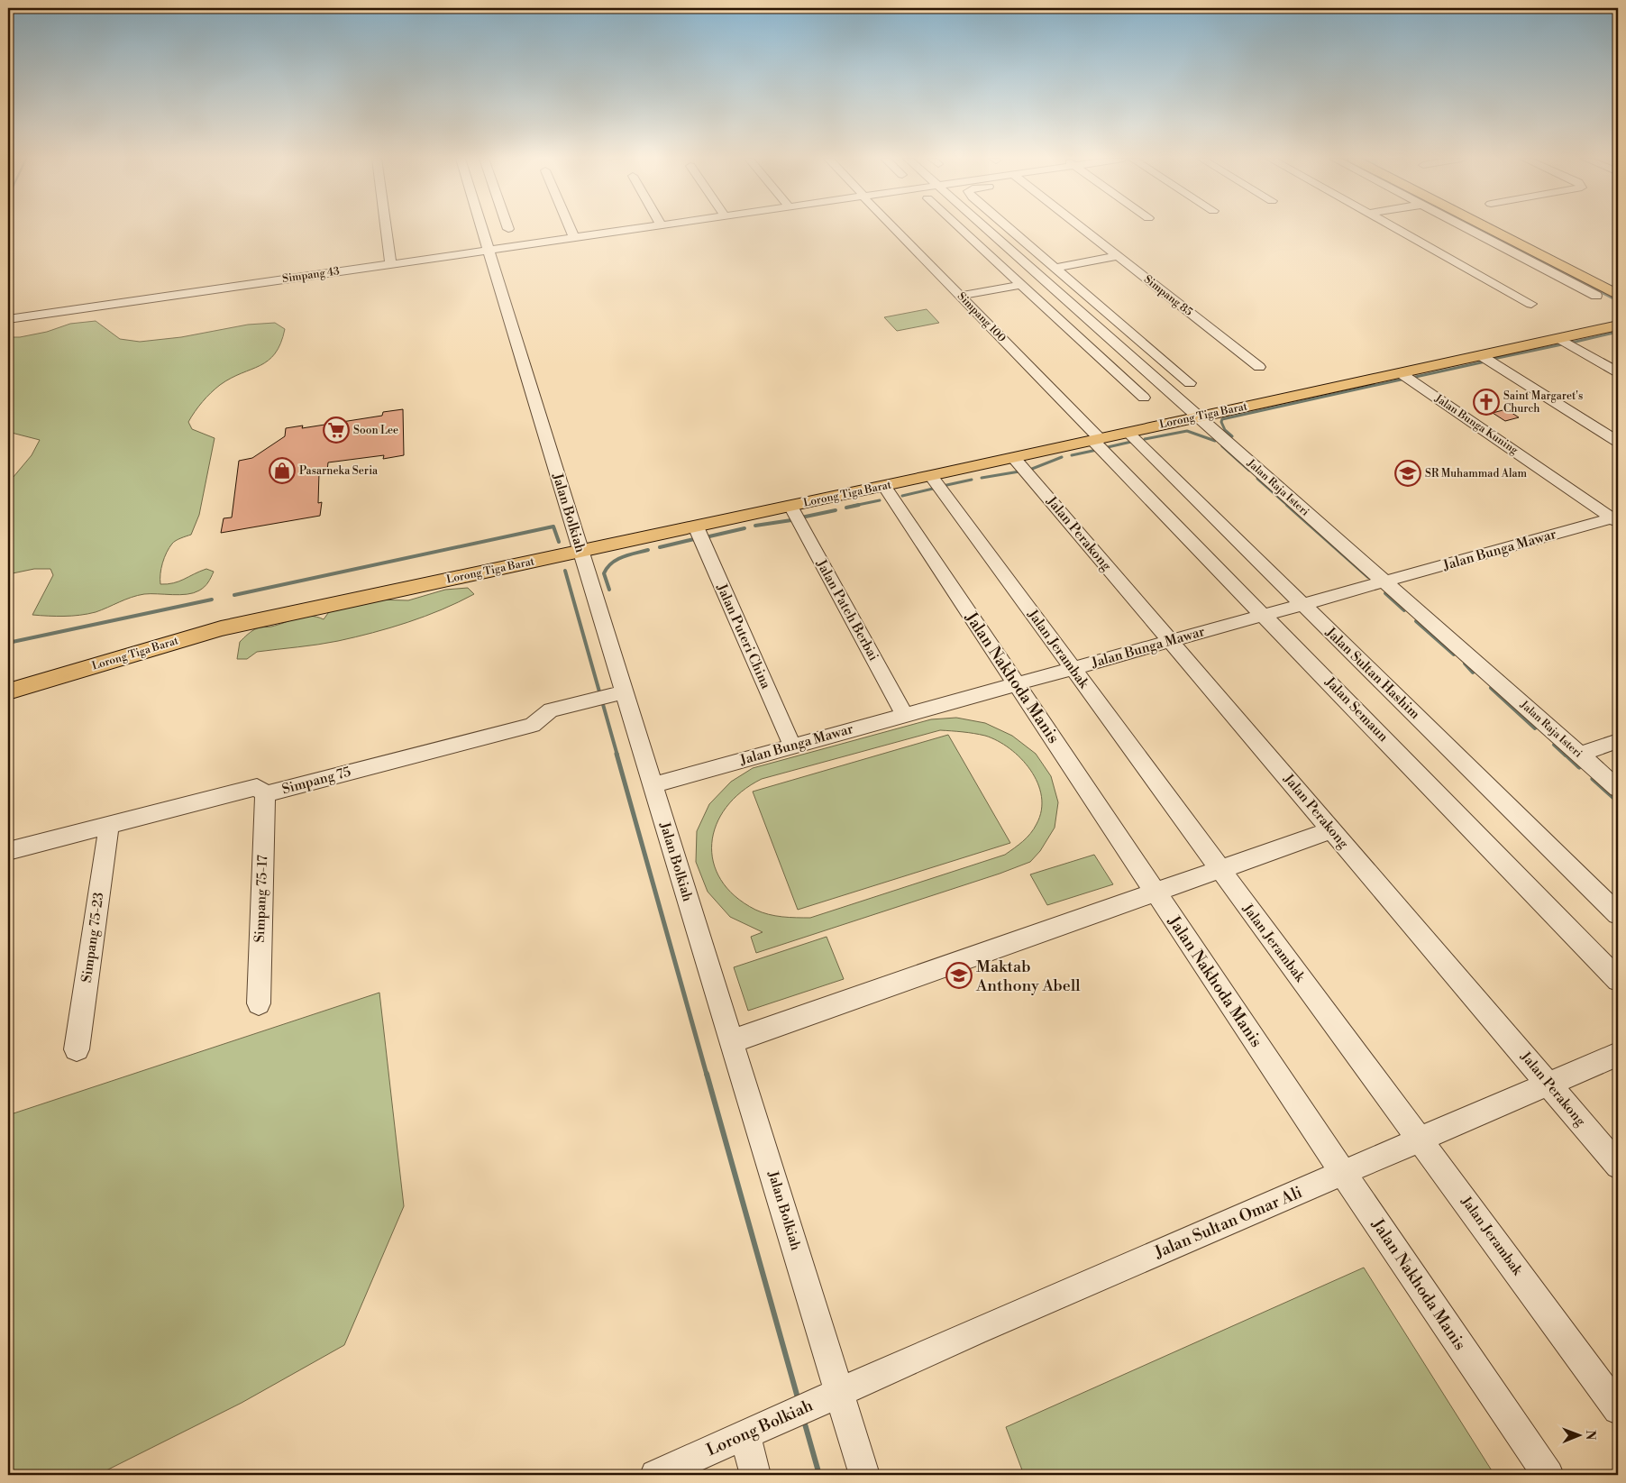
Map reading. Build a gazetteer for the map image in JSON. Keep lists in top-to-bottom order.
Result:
{
  "streets": {
    "main road": ["Lorong Tiga Barat"],
    "street": [
      "Simpang 43",
      "Simpang 85",
      "Simpang 100",
      "Jalan Bunga Kuning",
      "Jalan Raja Isteri",
      "Jalan Bolkiah",
      "Jalan Perakong",
      "Jalan Bunga Mawar",
      "Jalan Pateh Berbai",
      "Jalan Puteri China",
      "Jalan Jerambak",
      "Jalan Sultan Hashim",
      "Jalan Nakhoda Manis",
      "Jalan Semaun",
      "Simpang 75",
      "Simpang 75-17",
      "Simpang 75-23",
      "Jalan Sultan Omar Ali",
      "Lorong Bolkiah"
    ]
  },
  "crossings": [
    ["Simpang 43", "Jalan Bolkiah"],
    ["Simpang 100", "Lorong Tiga Barat"],
    ["Simpang 100", "Jalan Semaun"],
    ["Lorong Tiga Barat", "Jalan Bunga Kuning"],
    ["Lorong Tiga Barat", "Jalan Raja Isteri"],
    ["Lorong Tiga Barat", "Jalan Bolkiah"],
    ["Lorong Tiga Barat", "Jalan Perakong"],
    ["Lorong Tiga Barat", "Jalan Pateh Berbai"],
    ["Lorong Tiga Barat", "Jalan Puteri China"],
    ["Lorong Tiga Barat", "Jalan Jerambak"],
    ["Lorong Tiga Barat", "Jalan Sultan Hashim"],
    ["Lorong Tiga Barat", "Jalan Nakhoda Manis"],
    ["Lorong Tiga Barat", "Jalan Semaun"],
    ["Jalan Bunga Kuning", "Jalan Bunga Mawar"],
    ["Jalan Raja Isteri", "Jalan Bunga Mawar"],
    ["Jalan Bolkiah", "Jalan Bunga Mawar"],
    ["Jalan Bolkiah", "Simpang 75"],
    ["Jalan Bolkiah", "Jalan Sultan Omar Ali"],
    ["Jalan Bolkiah", "Lorong Bolkiah"],
    ["Jalan Perakong", "Jalan Bunga Mawar"],
    ["Jalan Perakong", "Jalan Sultan Omar Ali"],
    ["Jalan Bunga Mawar", "Jalan Pateh Berbai"],
    ["Jalan Bunga Mawar", "Jalan Puteri China"],
    ["Jalan Bunga Mawar", "Jalan Jerambak"],
    ["Jalan Bunga Mawar", "Jalan Sultan Hashim"],
    ["Jalan Bunga Mawar", "Jalan Nakhoda Manis"],
    ["Jalan Bunga Mawar", "Jalan Semaun"],
    ["Jalan Jerambak", "Jalan Sultan Omar Ali"],
    ["Jalan Nakhoda Manis", "Jalan Sultan Omar Ali"],
    ["Simpang 75", "Simpang 75-17"],
    ["Simpang 75", "Simpang 75-23"],
    ["Jalan Sultan Omar Ali", "Lorong Bolkiah"]
  ],
  "places": {
    "church": ["Saint Margaret's Church"],
    "supermarket": ["Soon Lee"],
    "shop": ["Pasarneka Seria"],
    "school or university": ["SR Muhammad Alam", "Maktab Anthony Abell"]
  },
  "north": "right"
}
